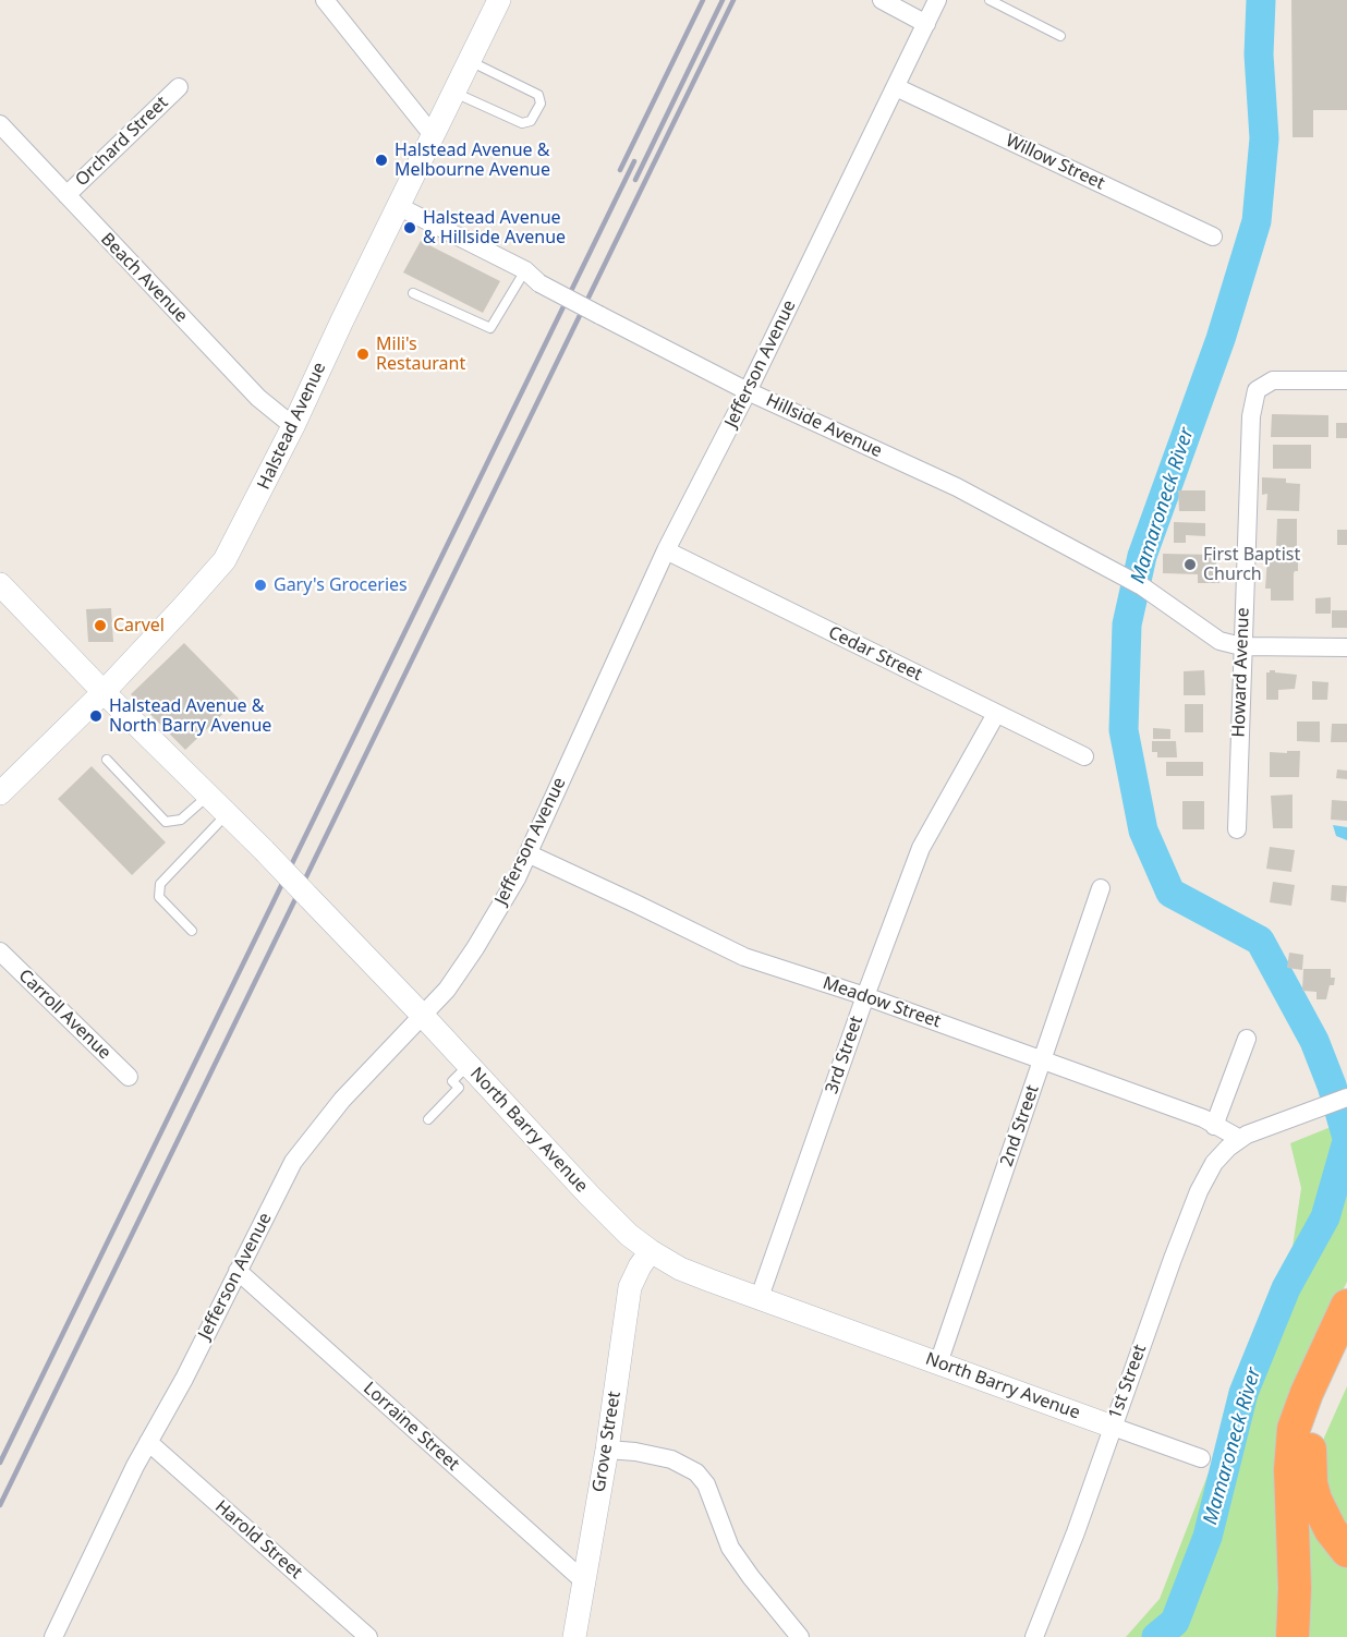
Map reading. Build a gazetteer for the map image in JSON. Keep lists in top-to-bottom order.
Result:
{
  "streets": {
    "street": [
      "Orchard Street",
      "Willow Street",
      "Beach Avenue",
      "Jefferson Avenue",
      "Halstead Avenue",
      "Hillside Avenue",
      "Cedar Street",
      "Howard Avenue",
      "Meadow Street",
      "Carroll Avenue",
      "3rd Street",
      "2nd Street",
      "North Barry Avenue",
      "1st Street",
      "Lorraine Street",
      "Grove Street",
      "Harold Street"
    ]
  },
  "crossings": [
    ["Orchard Street", "Beach Avenue"],
    ["Willow Street", "Jefferson Avenue"],
    ["Beach Avenue", "Halstead Avenue"],
    ["Jefferson Avenue", "Hillside Avenue"],
    ["Jefferson Avenue", "Cedar Street"],
    ["Jefferson Avenue", "Meadow Street"],
    ["Jefferson Avenue", "North Barry Avenue"],
    ["Jefferson Avenue", "Lorraine Street"],
    ["Jefferson Avenue", "Harold Street"],
    ["Halstead Avenue", "Hillside Avenue"],
    ["Halstead Avenue", "North Barry Avenue"],
    ["Hillside Avenue", "Howard Avenue"],
    ["Cedar Street", "3rd Street"],
    ["Meadow Street", "3rd Street"],
    ["Meadow Street", "2nd Street"],
    ["Meadow Street", "1st Street"],
    ["3rd Street", "North Barry Avenue"],
    ["2nd Street", "North Barry Avenue"],
    ["North Barry Avenue", "1st Street"],
    ["North Barry Avenue", "Grove Street"],
    ["Lorraine Street", "Grove Street"]
  ],
  "water": ["Mamaroneck River"],
  "places": [
    "Halstead Avenue & Melbourne Avenue",
    "Halstead Avenue & Hillside Avenue",
    "Mili's Restaurant",
    "First Baptist Church",
    "Gary's Groceries",
    "Carvel",
    "Halstead Avenue & North Barry Avenue"
  ]
}
